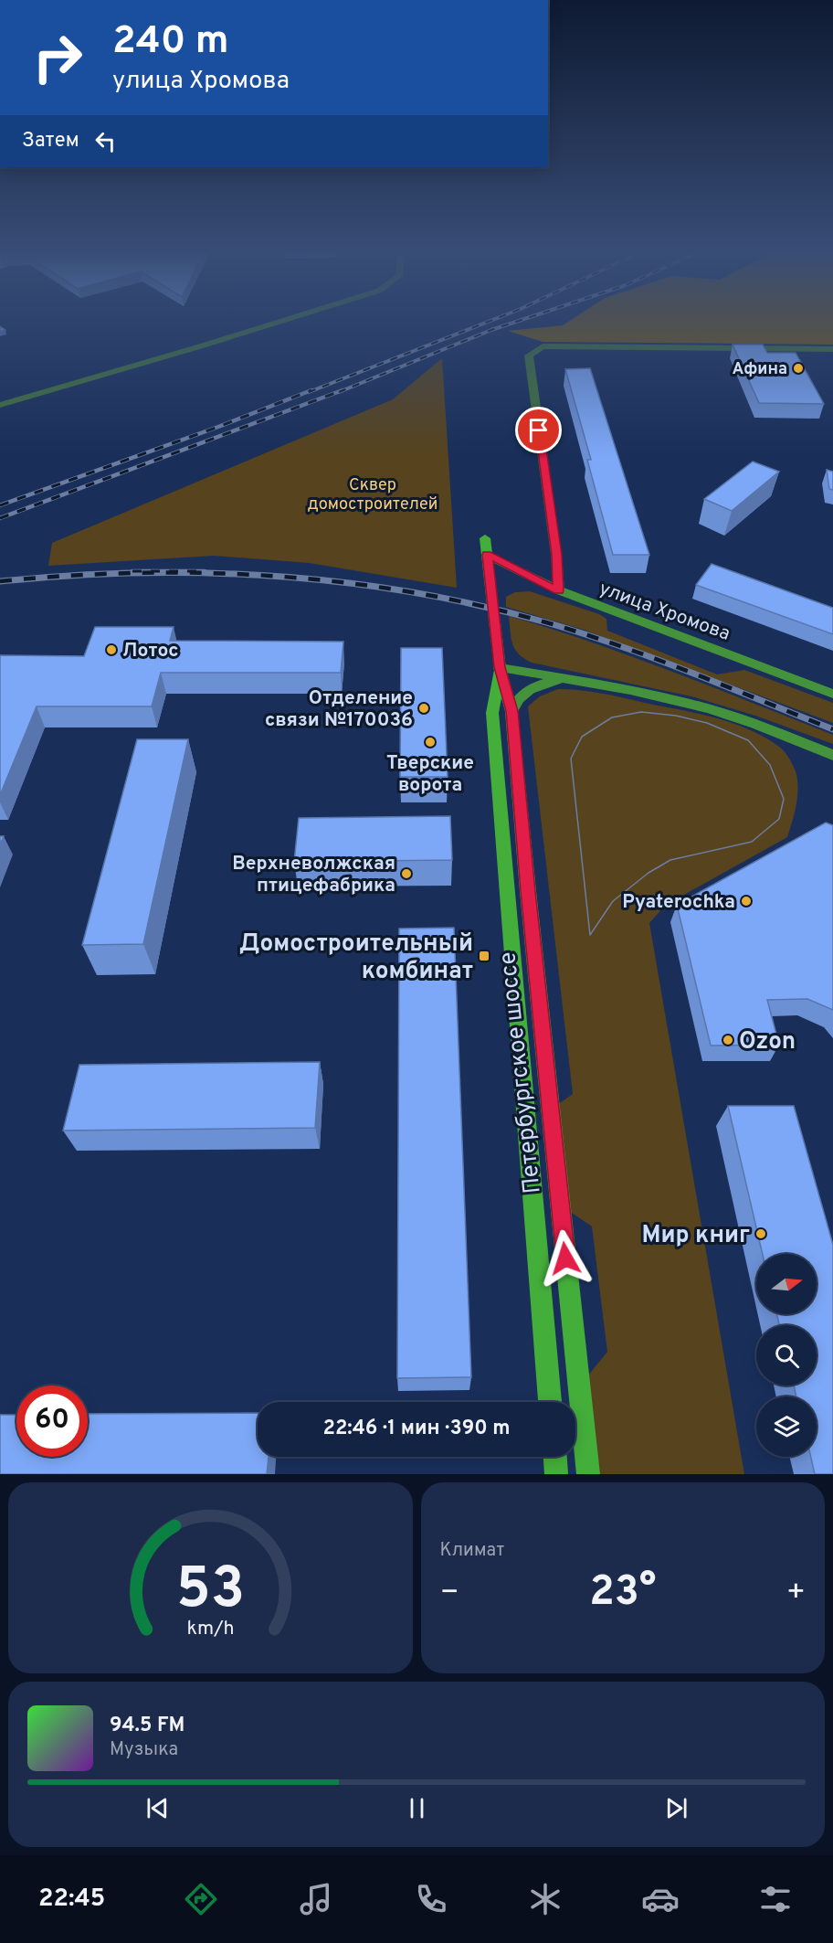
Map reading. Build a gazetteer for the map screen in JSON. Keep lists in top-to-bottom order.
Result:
{
  "streets": {
    "main road": ["Петербургское шоссе"],
    "street": ["улица Хромова"]
  },
  "crossings": [
    ["улица Хромова", "Петербургское шоссе"]
  ],
  "parks": ["Сквер домостроителей"],
  "places": {
    "other": [
      "Афина",
      "Лотос",
      "Отделение связи №170036",
      "Тверские ворота",
      "Верхневолжская птицефабрика",
      "Pyaterochka",
      "Ozon",
      "Мир книг"
    ],
    "transit": ["Домостроительный комбинат"]
  },
  "north": "right",
  "page": {
    "turn": ["240 m", "улица Хромова"],
    "then": "Затем",
    "limit": "60",
    "trip": "22:46 · 1 мин · 390 m",
    "tile": "Климат",
    "heat": ["−", "23°", "+"],
    "song": ["94.5 FM", "Музыка"],
    "tabs": "22:45",
    "gauge": ["53", "km/h"]
  }
}
